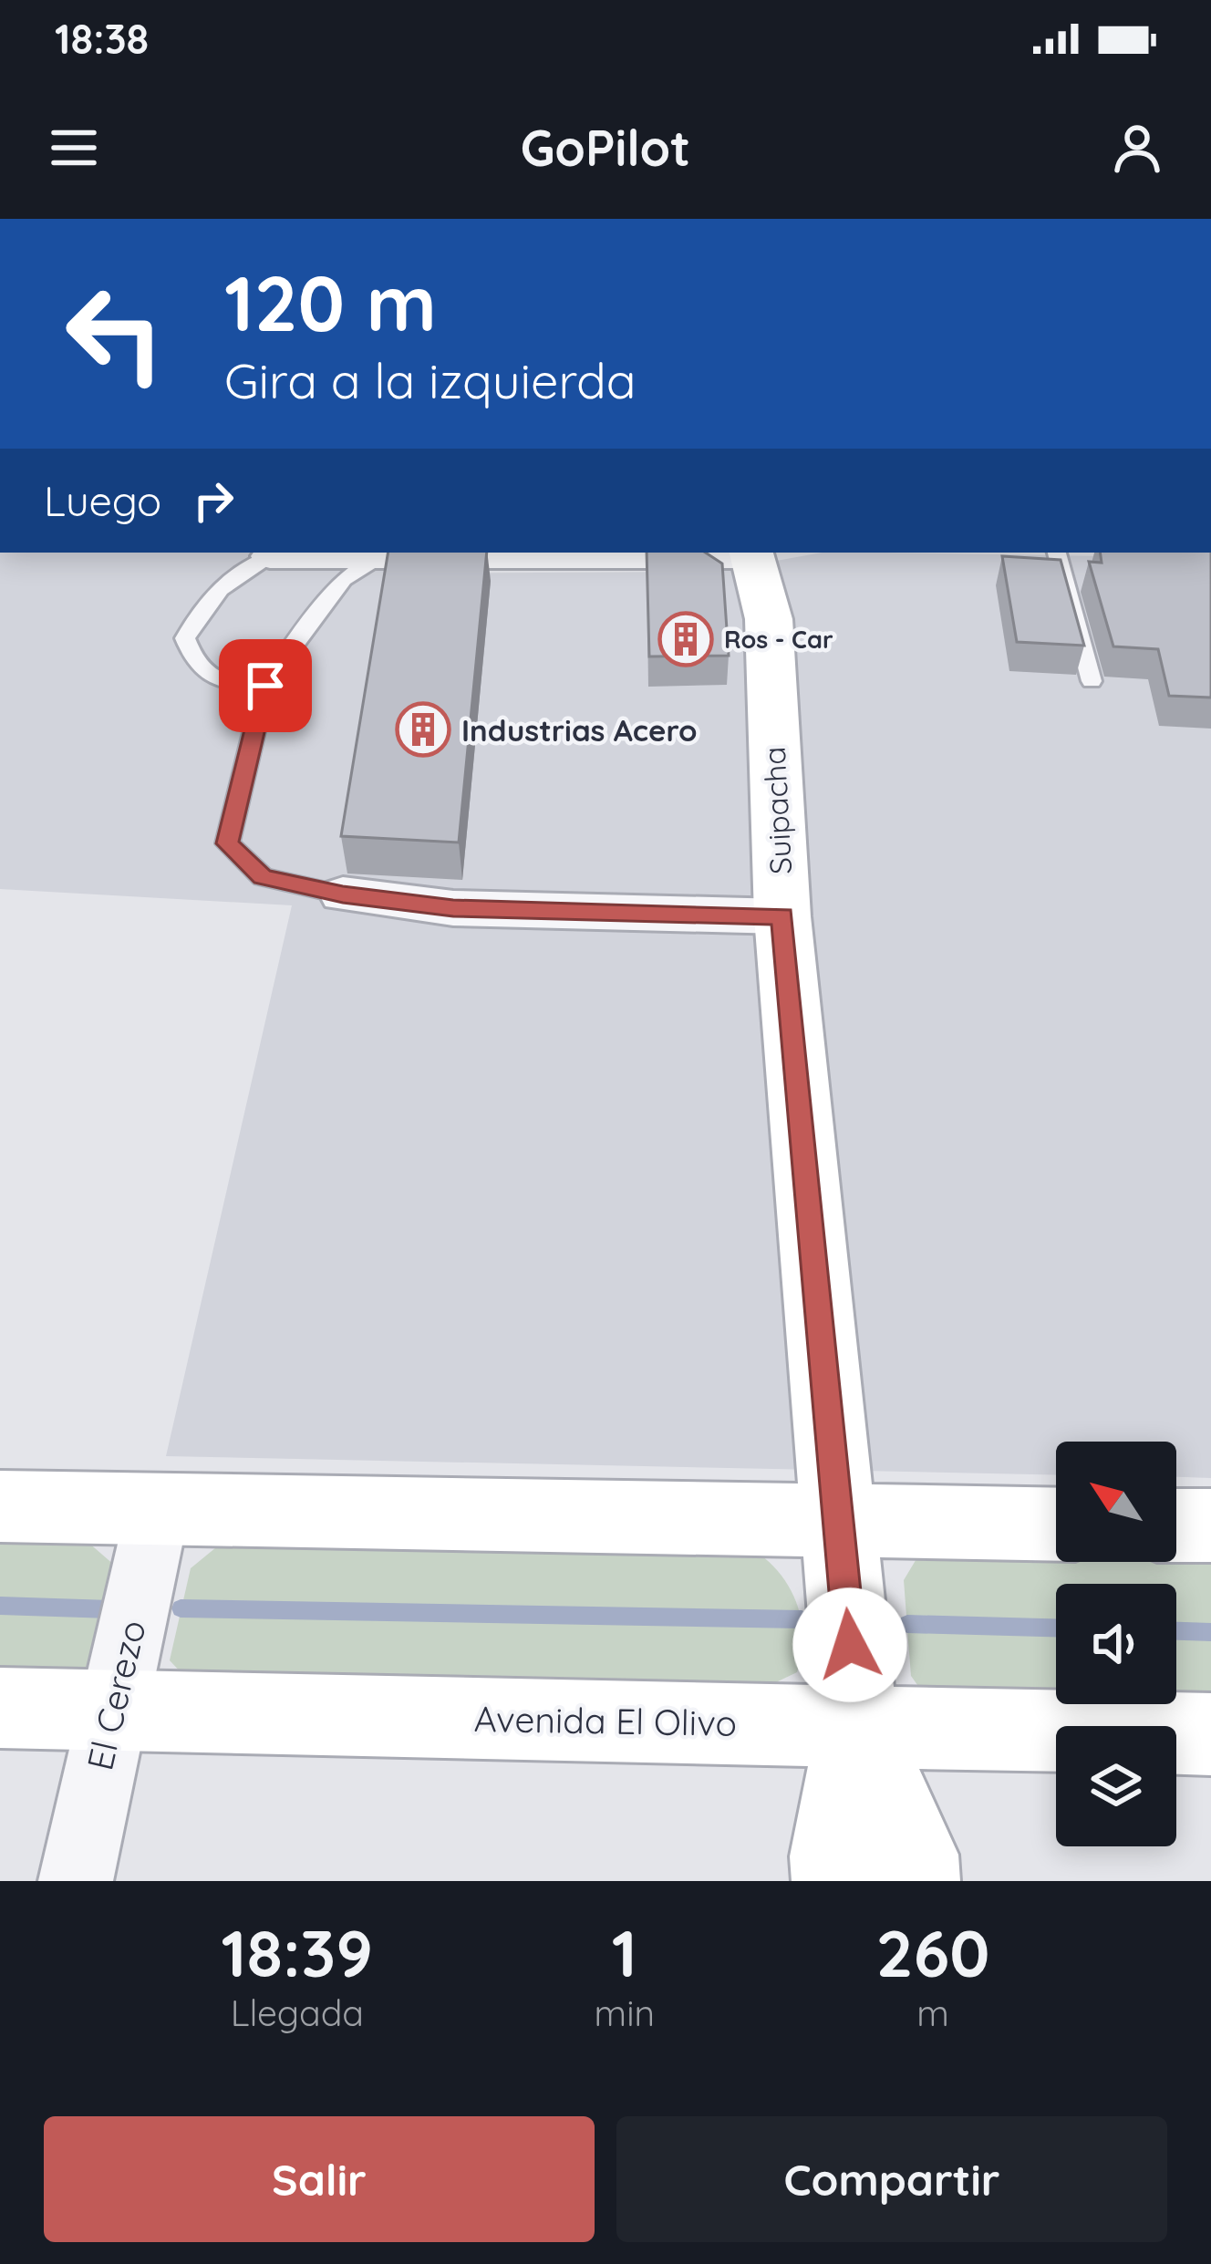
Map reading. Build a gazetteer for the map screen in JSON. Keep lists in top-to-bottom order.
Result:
{
  "streets": {
    "street": ["Suipacha", "El Cerezo", "Avenida El Olivo"]
  },
  "crossings": [
    ["Suipacha", "Avenida El Olivo"],
    ["El Cerezo", "Avenida El Olivo"]
  ],
  "places": {
    "building": ["Ros - Car", "Industrias Acero"]
  },
  "north": "top left",
  "page": {
    "status": "18:38",
    "header": "GoPilot",
    "turn": ["120 m", "Gira a la izquierda"],
    "then": "Luego",
    "eta": [
      "18:39",
      "Llegada",
      "1",
      "min",
      "260",
      "m"
    ],
    "buttons": ["Salir", "Compartir"]
  }
}
